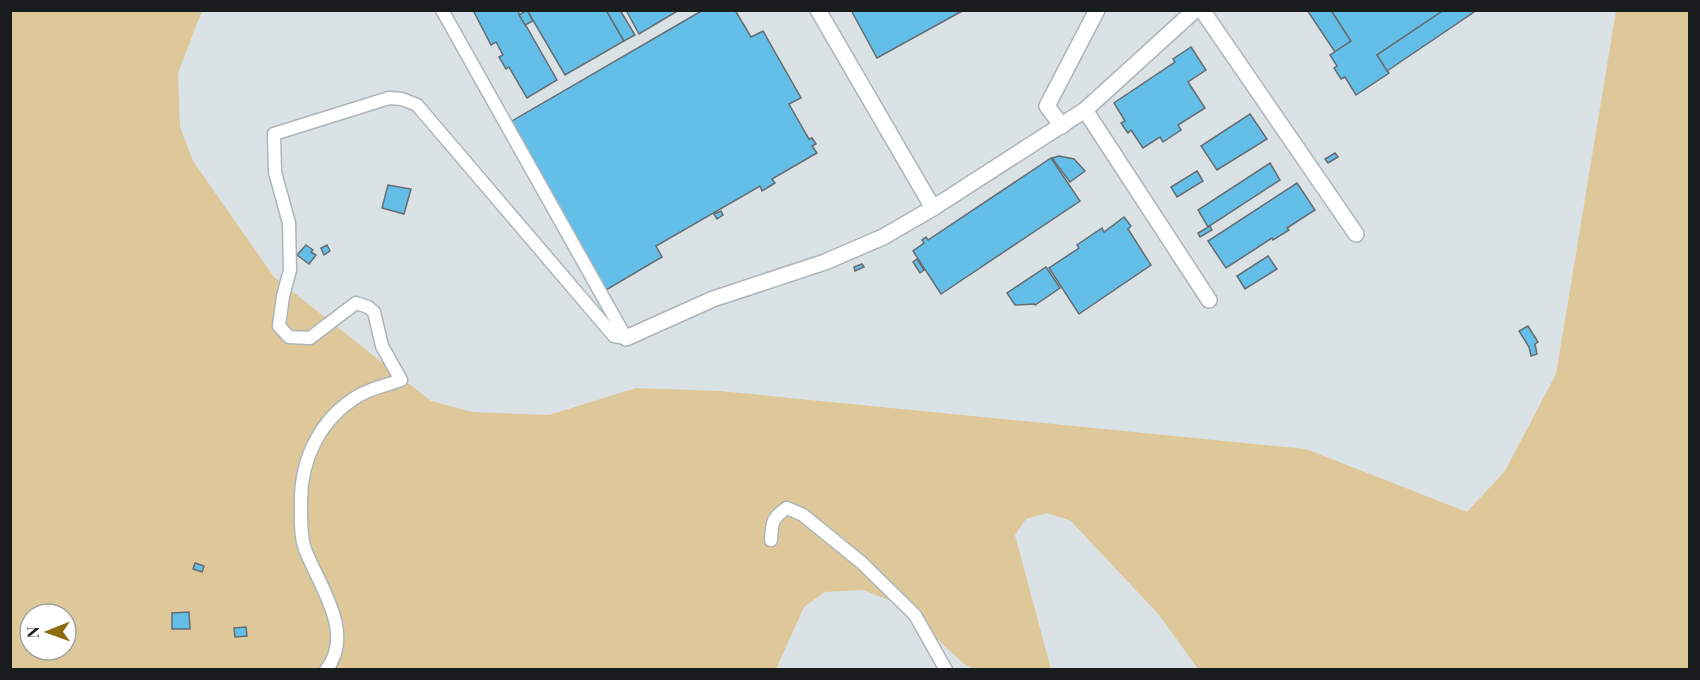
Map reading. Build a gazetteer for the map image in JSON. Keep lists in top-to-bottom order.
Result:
{
  "north": "left"
}
